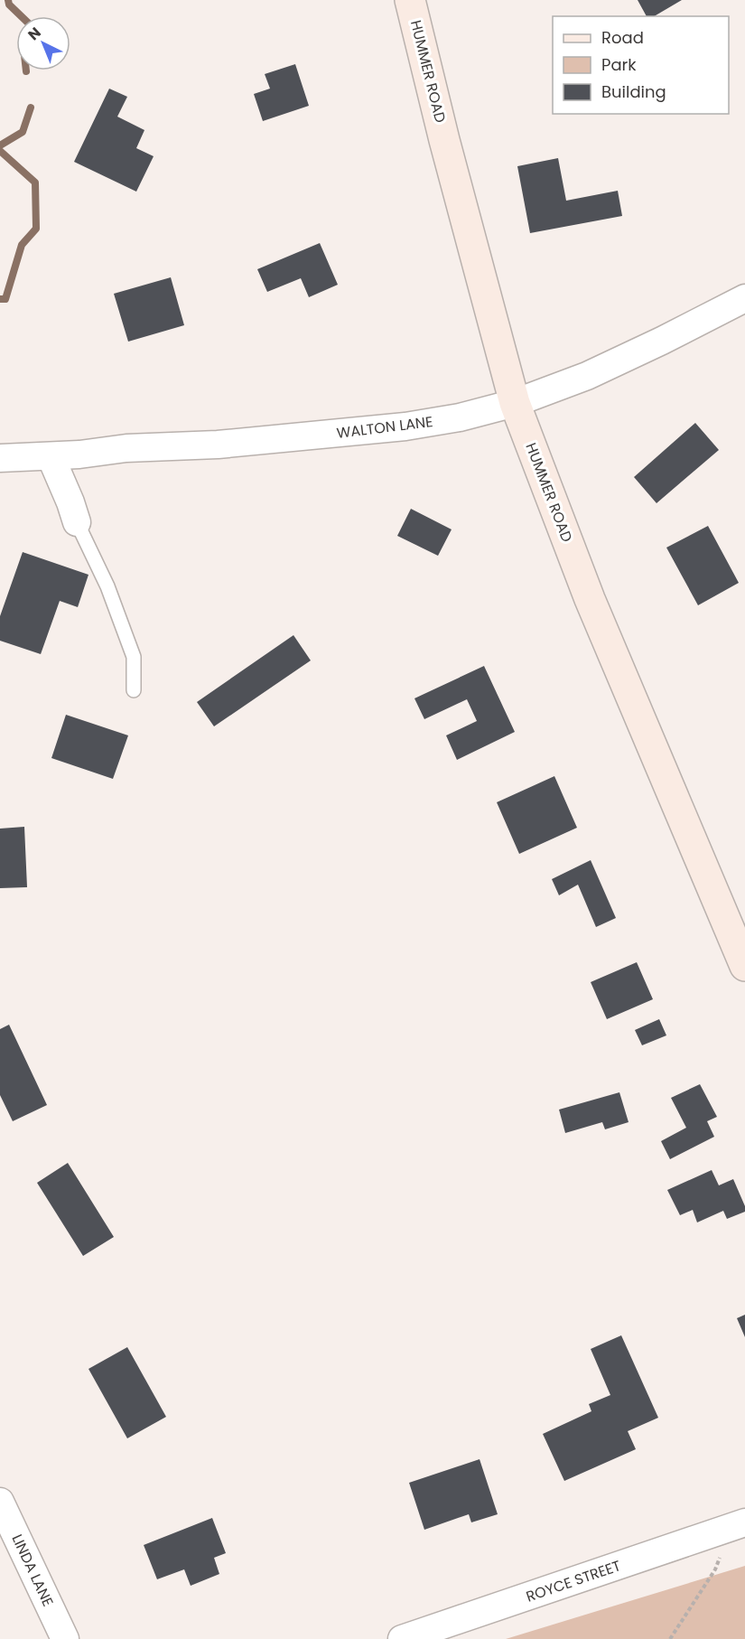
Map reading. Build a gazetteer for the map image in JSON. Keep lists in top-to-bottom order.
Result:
{
  "streets": {
    "main road": ["HUMMER ROAD"],
    "street": ["WALTON LANE", "LINDA LANE", "ROYCE STREET"]
  },
  "crossings": [
    ["HUMMER ROAD", "WALTON LANE"]
  ],
  "legend": ["Road", "Park", "Building"],
  "north": "top left"
}
